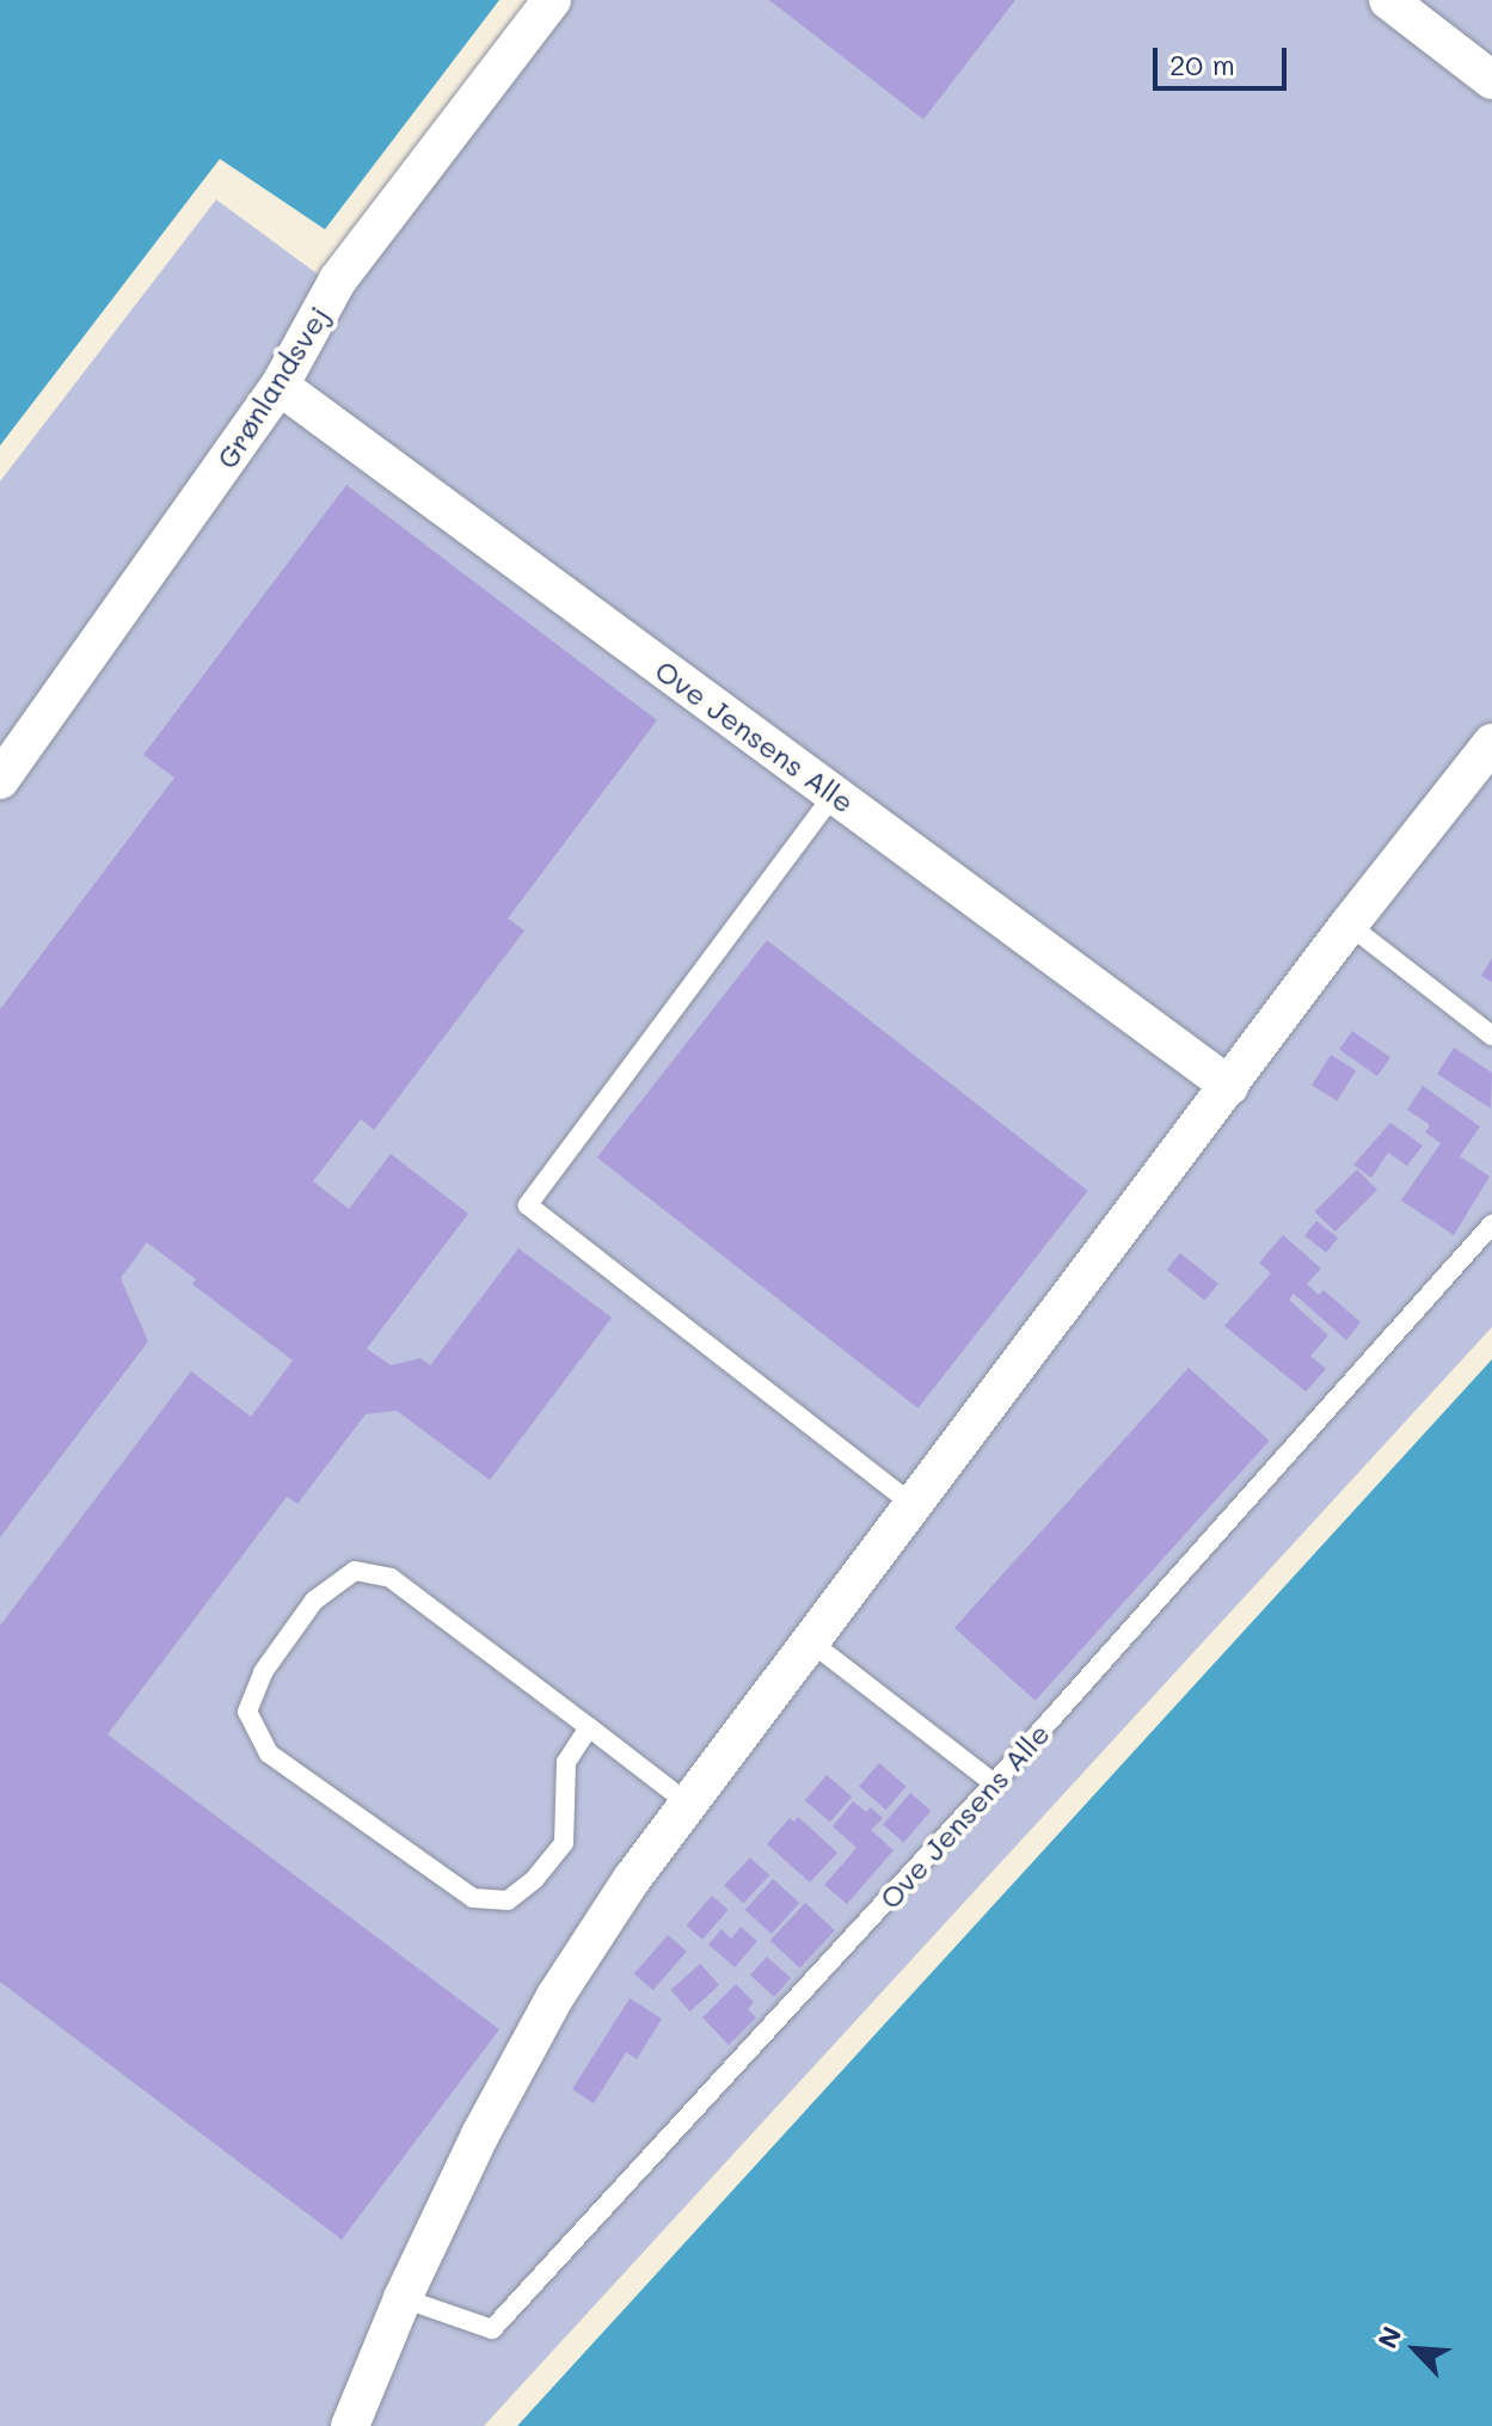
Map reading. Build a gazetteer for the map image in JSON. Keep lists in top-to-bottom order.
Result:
{
  "streets": {
    "street": ["Grønlandsvej", "Ove Jensens Alle"]
  },
  "crossings": [
    ["Grønlandsvej", "Ove Jensens Alle"]
  ],
  "scale_bar": "20 m",
  "north": "top left"
}
